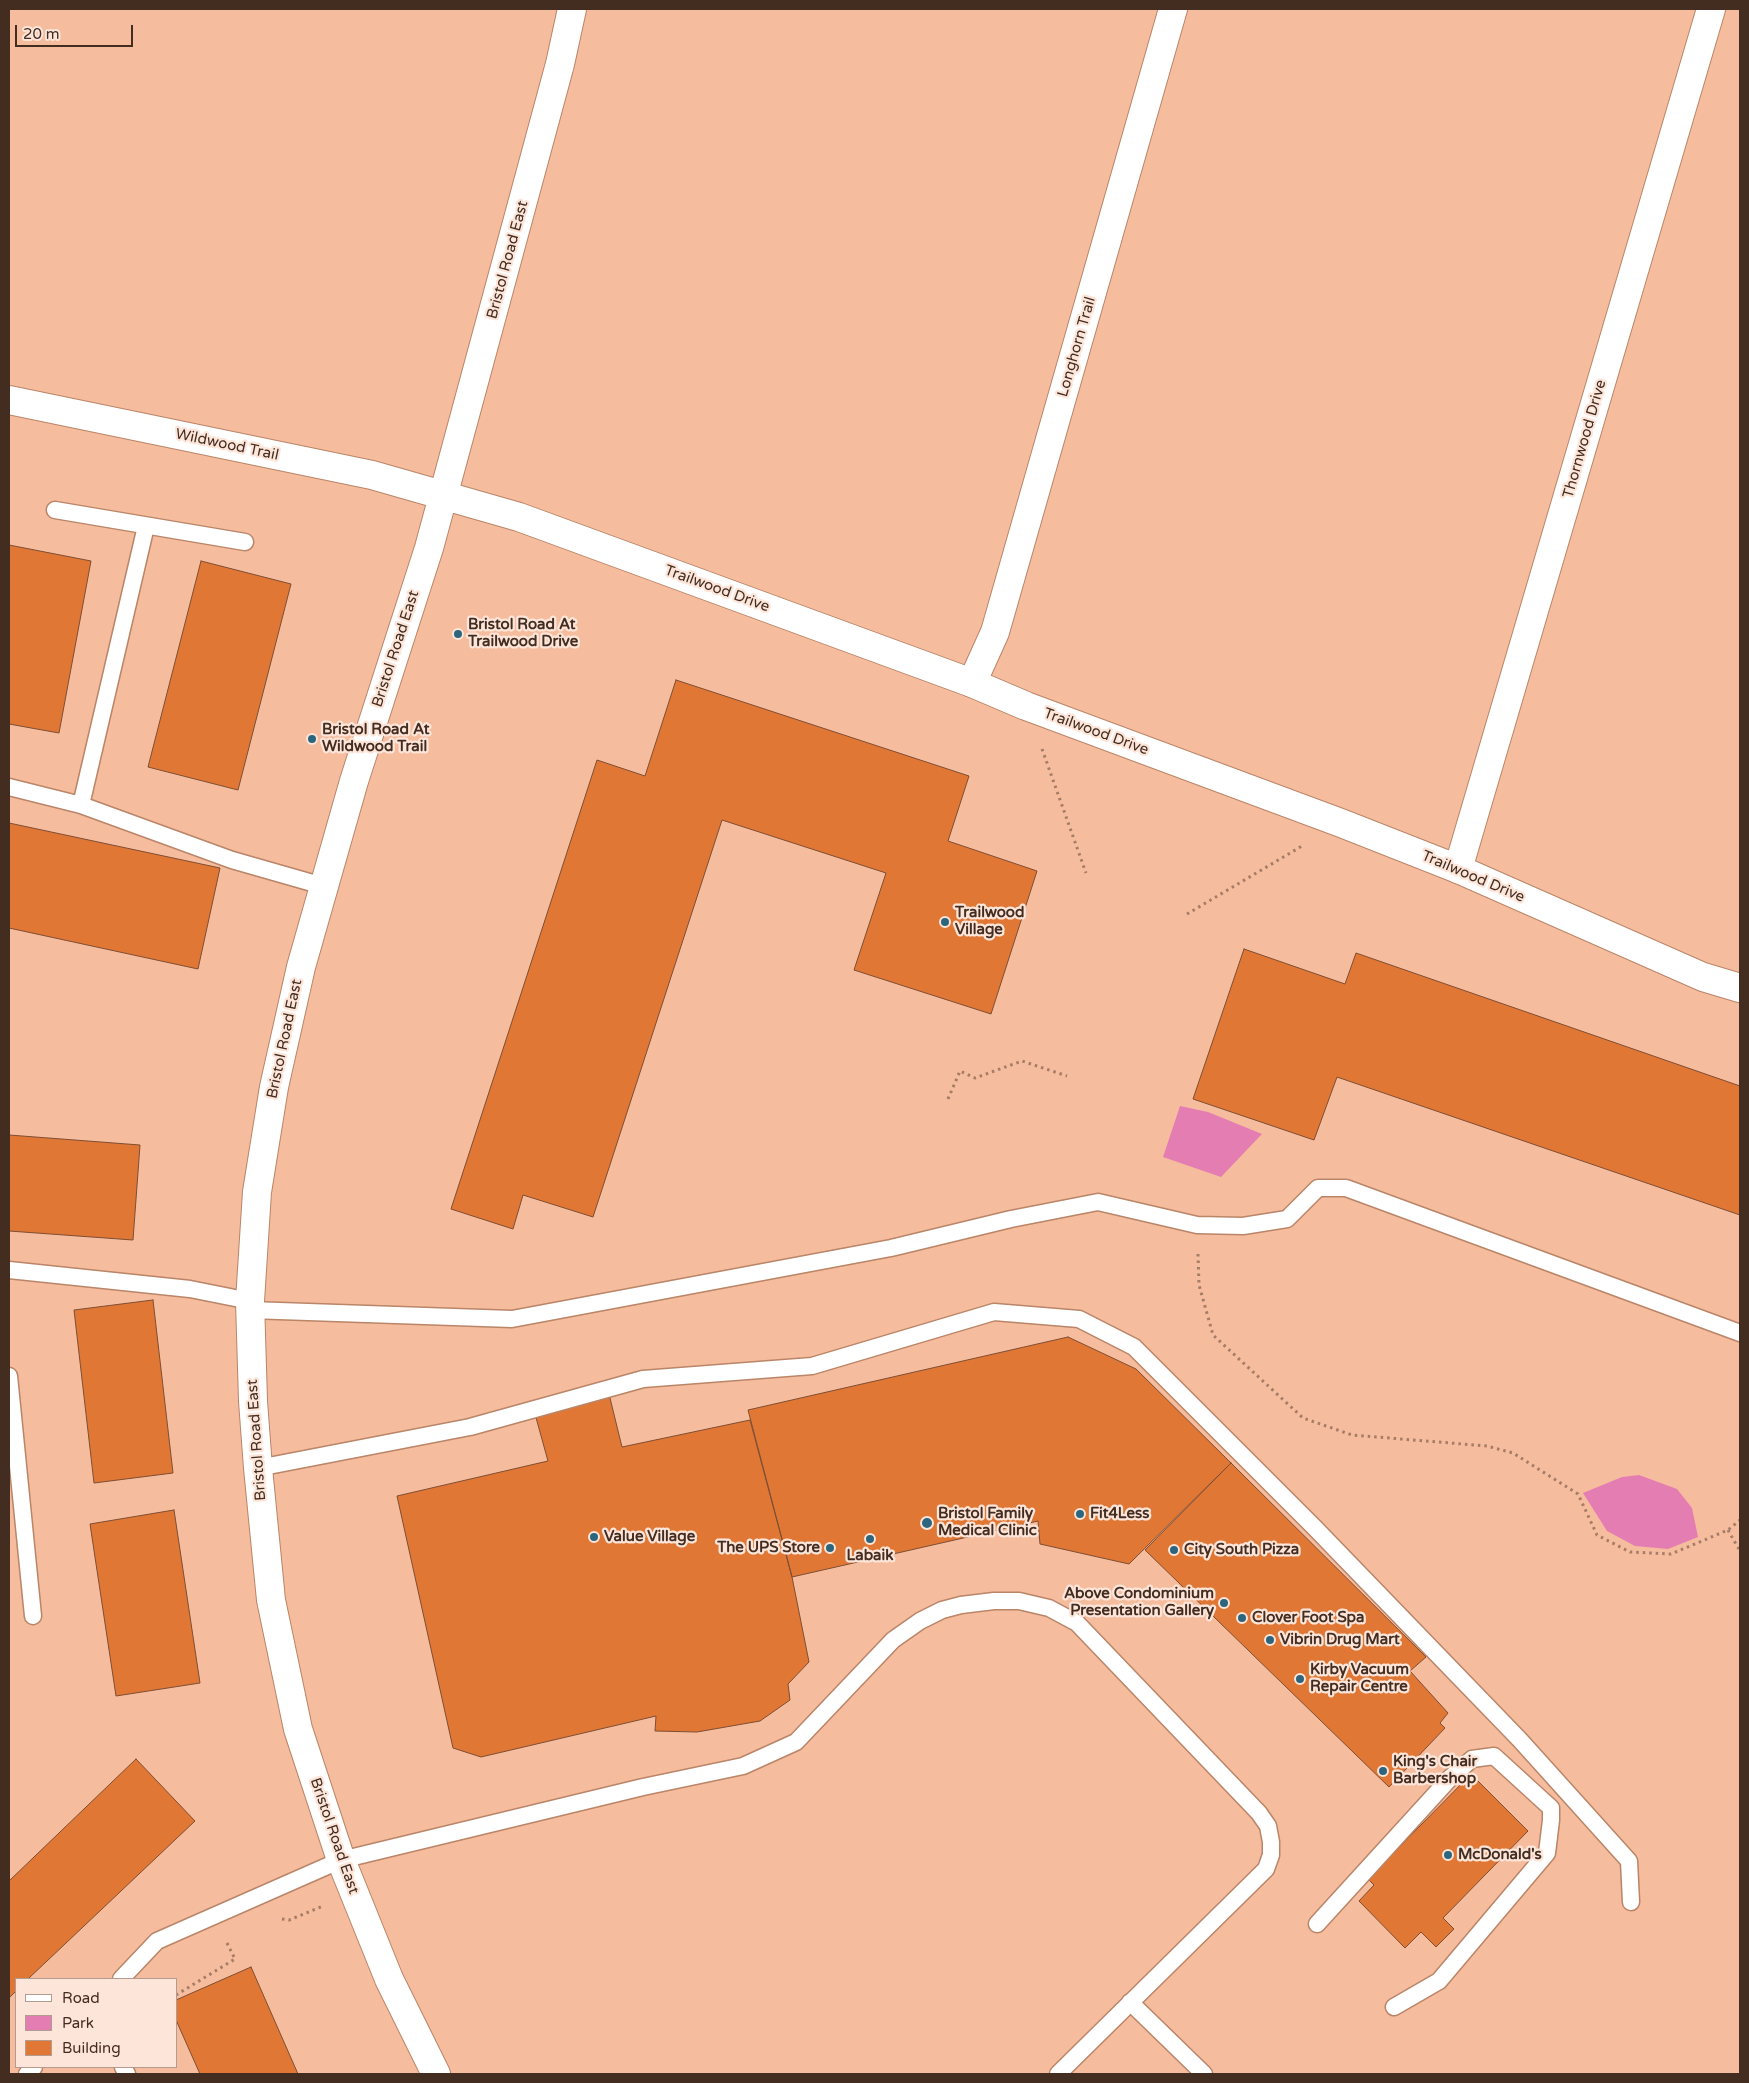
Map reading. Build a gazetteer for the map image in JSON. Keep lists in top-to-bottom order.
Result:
{
  "streets": {
    "street": [
      "Bristol Road East",
      "Longhorn Trail",
      "Thornwood Drive",
      "Wildwood Trail",
      "Trailwood Drive"
    ]
  },
  "crossings": [
    ["Bristol Road East", "Wildwood Trail"],
    ["Bristol Road East", "Trailwood Drive"],
    ["Longhorn Trail", "Trailwood Drive"],
    ["Thornwood Drive", "Trailwood Drive"],
    ["Wildwood Trail", "Trailwood Drive"]
  ],
  "places": [
    "Bristol Road At Trailwood Drive",
    "Bristol Road At Wildwood Trail",
    "Trailwood Village",
    "Fit4Less",
    "Bristol Family Medical Clinic",
    "Value Village",
    "Labaik",
    "The UPS Store",
    "City South Pizza",
    "Above Condominium Presentation Gallery",
    "Clover Foot Spa",
    "Vibrin Drug Mart",
    "Kirby Vacuum Repair Centre",
    "King's Chair Barbershop",
    "McDonald's"
  ],
  "legend": ["Road", "Park", "Building"],
  "scale_bar": "20 m"
}
